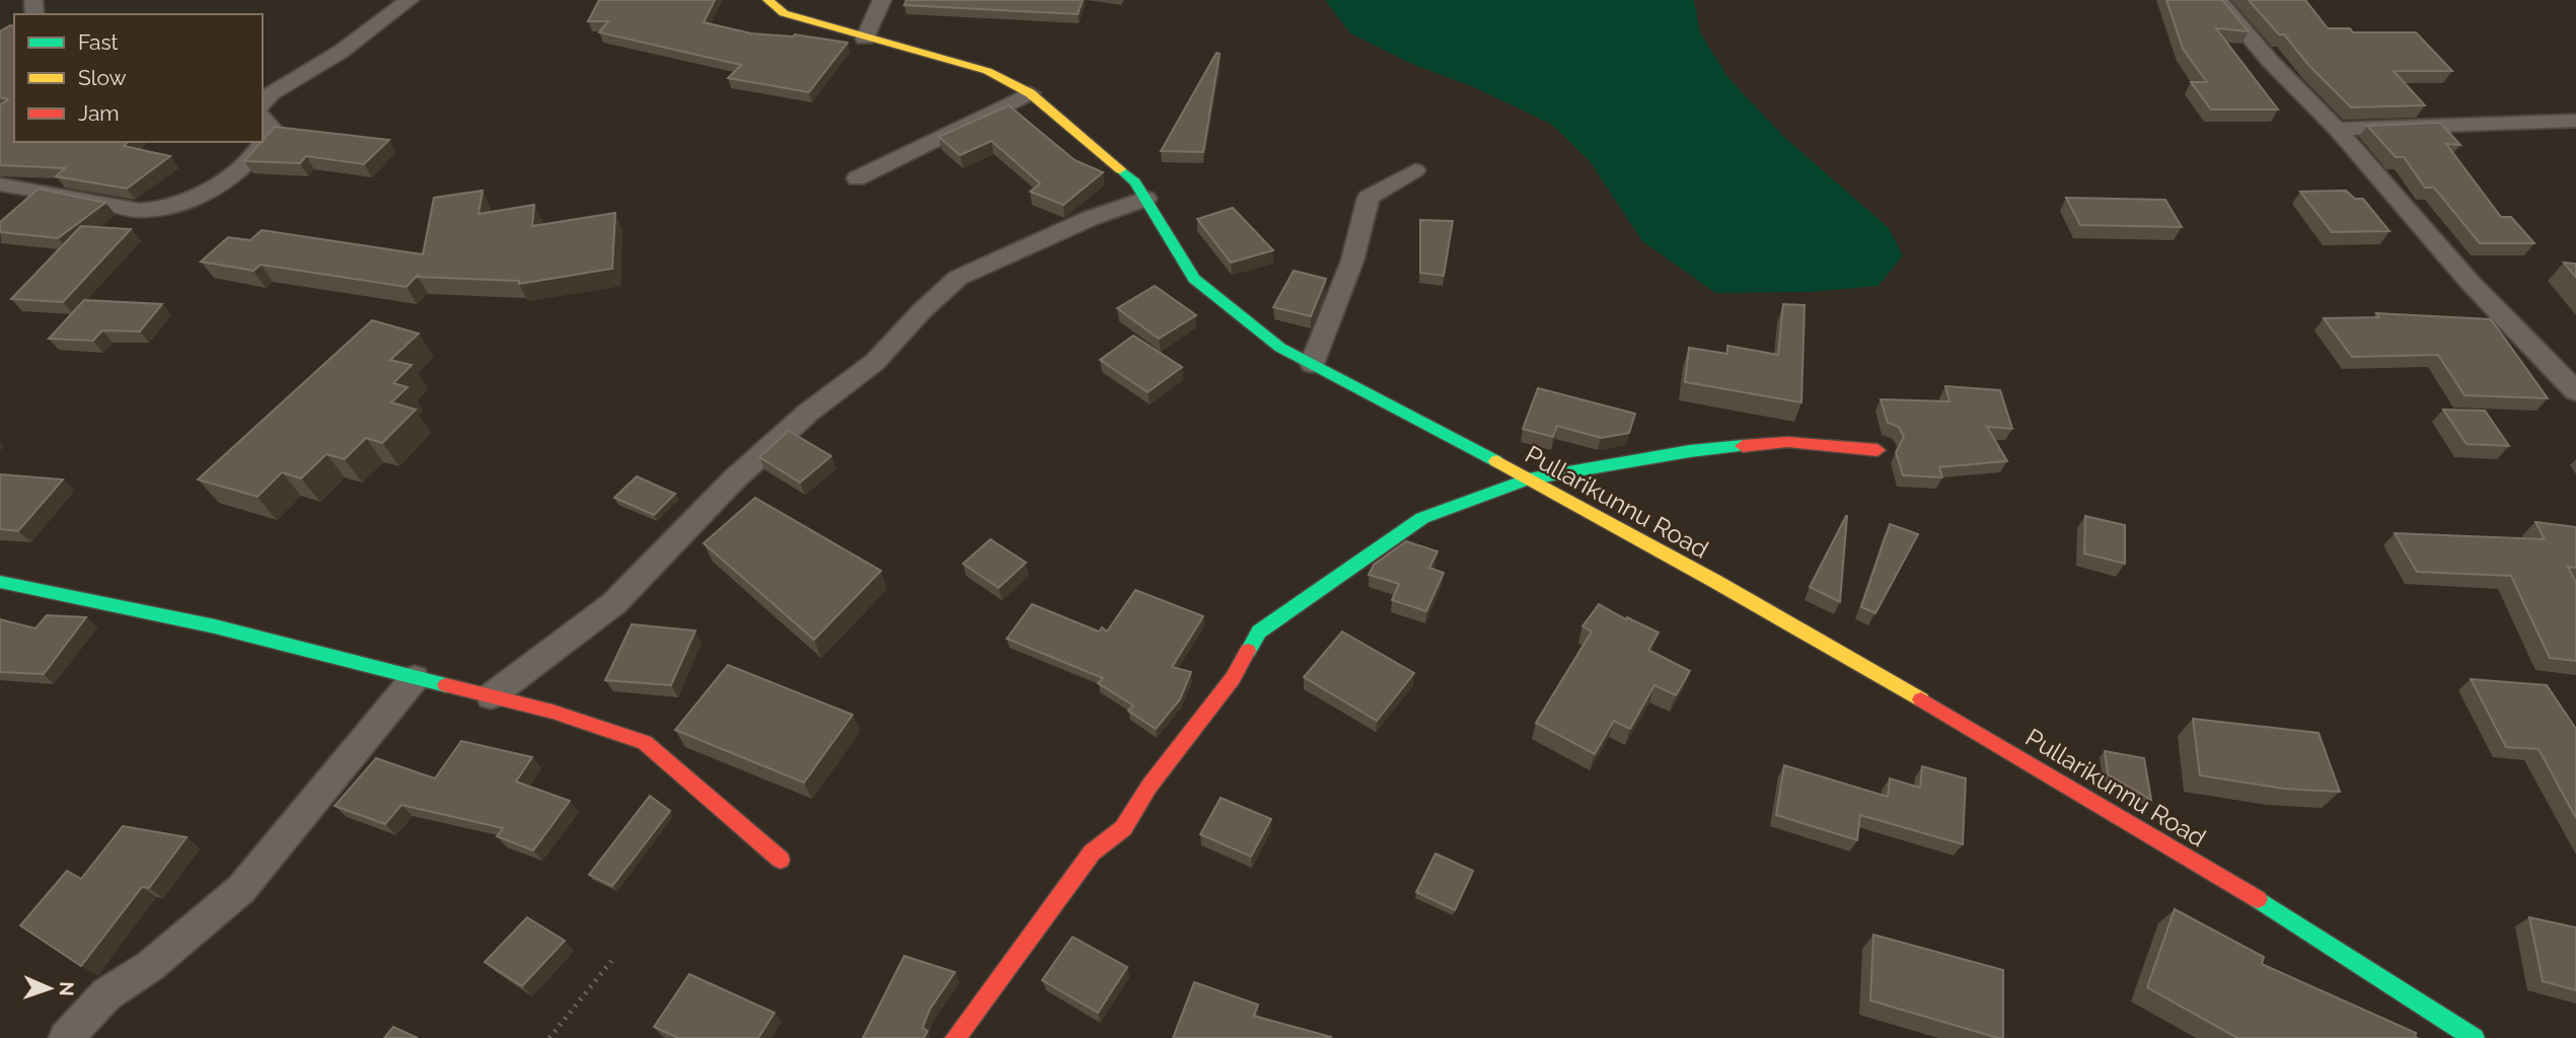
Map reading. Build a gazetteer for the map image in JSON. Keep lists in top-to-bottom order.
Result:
{
  "streets": {
    "main road": ["Pullarikunnu Road"]
  },
  "legend": ["Fast", "Slow", "Jam"],
  "north": "right"
}
